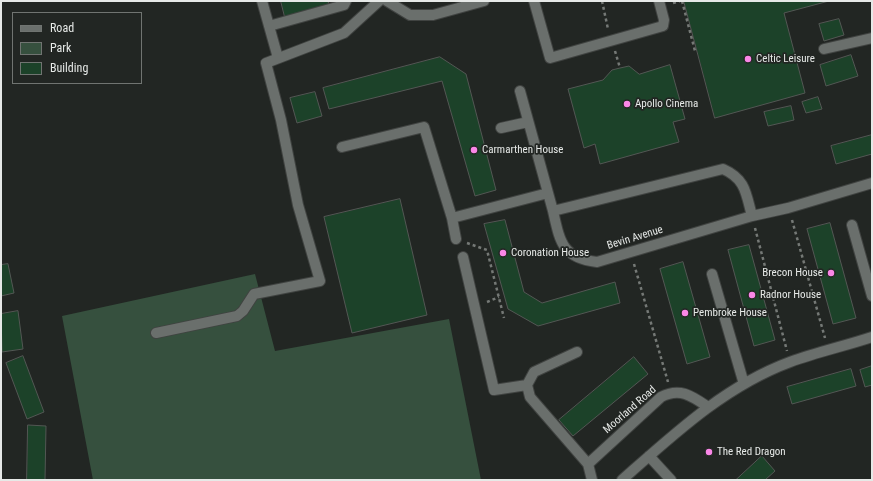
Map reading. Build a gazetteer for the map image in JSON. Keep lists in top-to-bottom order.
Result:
{
  "streets": {
    "street": ["Bevin Avenue", "Moorland Road"]
  },
  "places": [
    "Celtic Leisure",
    "Apollo Cinema",
    "Carmarthen House",
    "Coronation House",
    "Brecon House",
    "Radnor House",
    "Pembroke House",
    "The Red Dragon"
  ],
  "legend": ["Road", "Park", "Building"]
}
